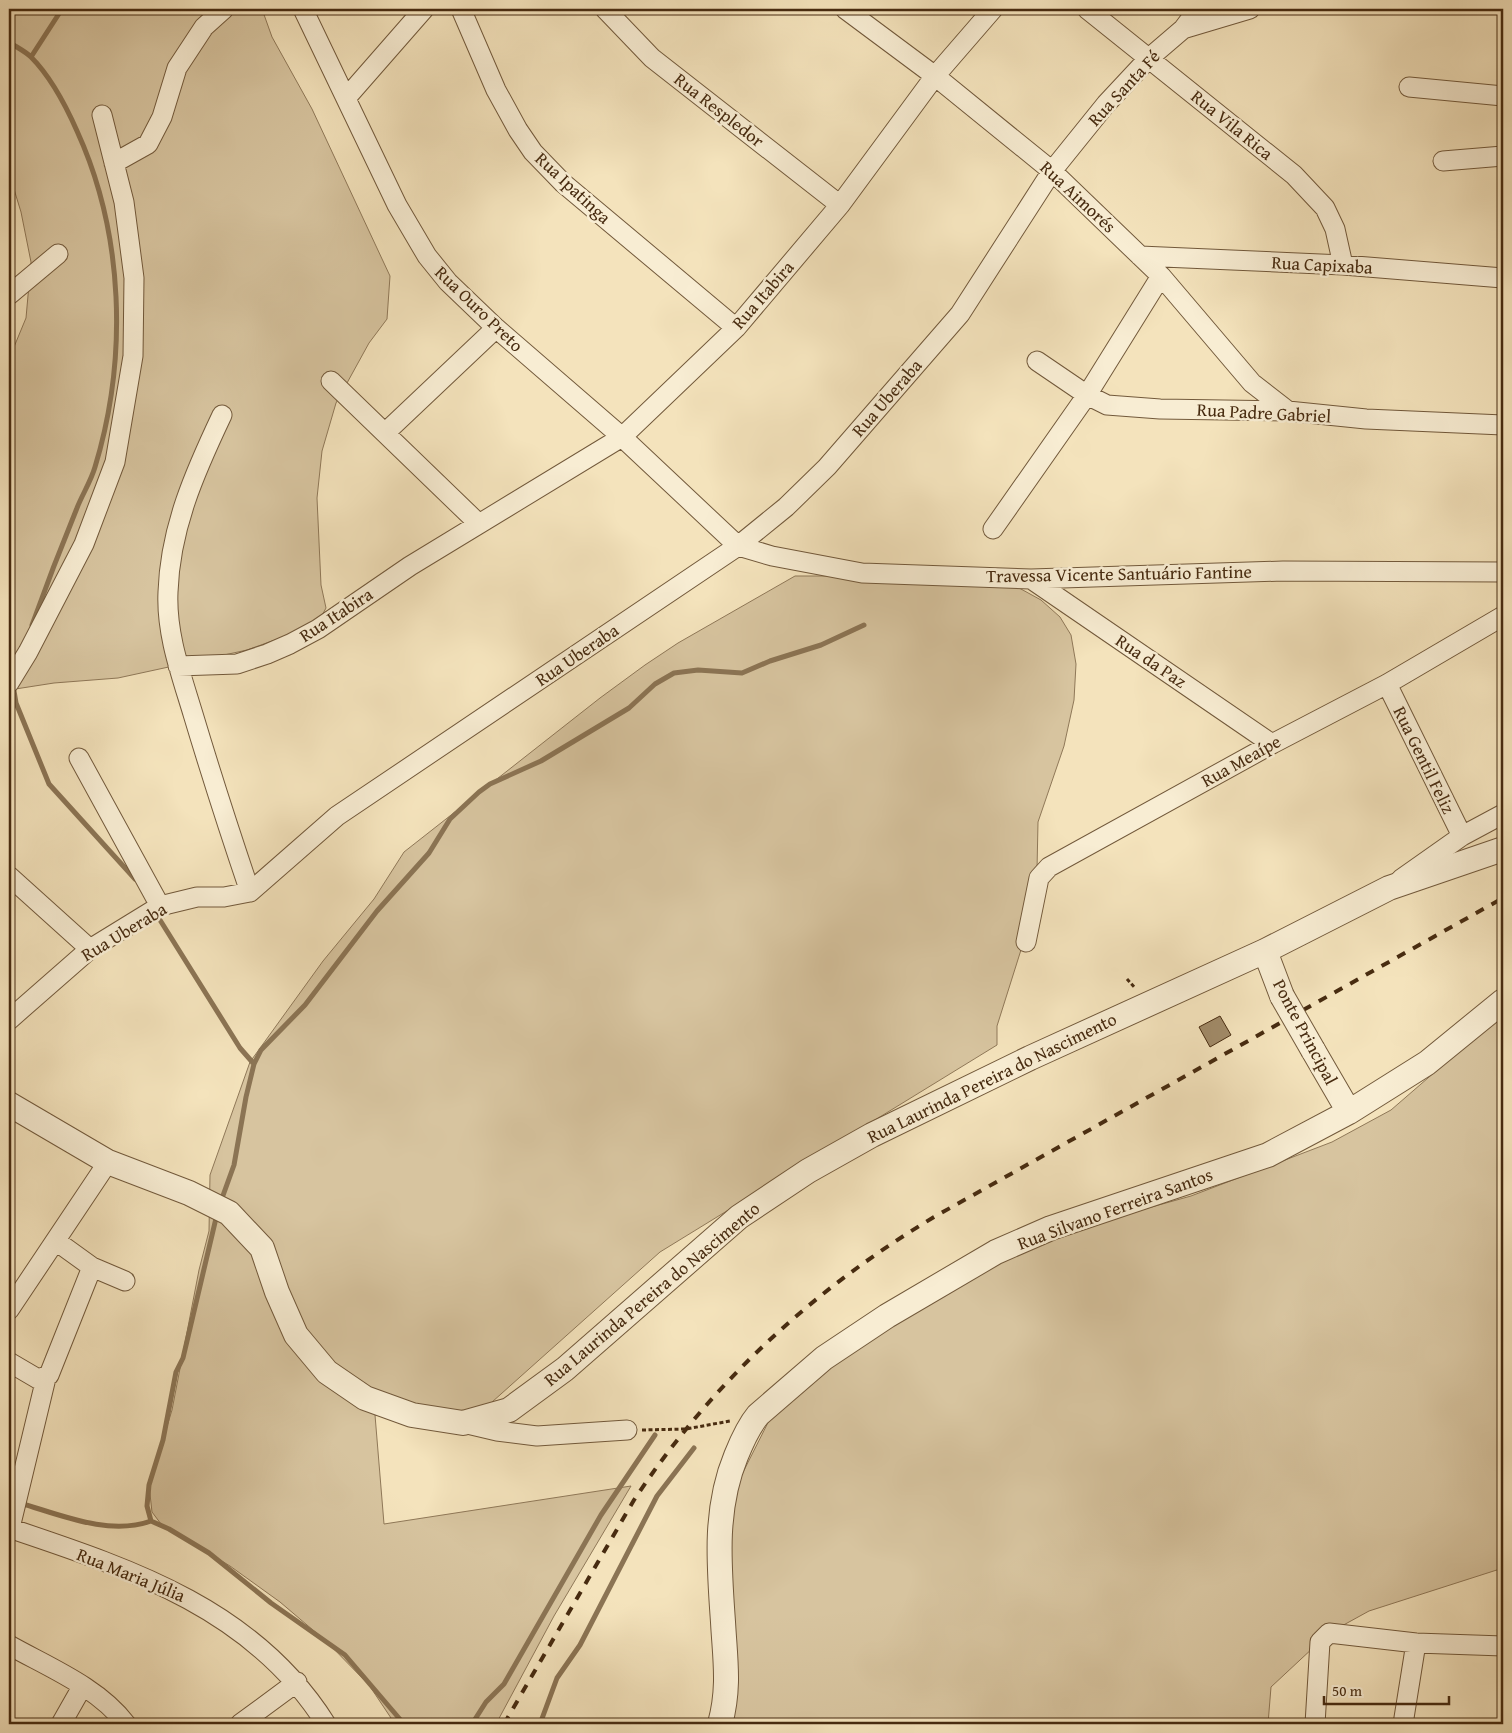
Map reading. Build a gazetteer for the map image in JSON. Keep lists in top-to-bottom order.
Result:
{
  "streets": {
    "street": [
      "Rua Santa Fé",
      "Rua Respledor",
      "Rua Vila Rica",
      "Rua Ipatinga",
      "Rua Aimorés",
      "Rua Capixaba",
      "Rua Itabira",
      "Rua Ouro Preto",
      "Rua Uberaba",
      "Rua Padre Gabriel",
      "Travessa Vicente Santuário Fantine",
      "Rua da Paz",
      "Rua Gentil Feliz",
      "Rua Meaípe",
      "Ponte Principal",
      "Rua Laurinda Pereira do Nascimento",
      "Rua Silvano Ferreira Santos",
      "Rua Maria Júlia"
    ]
  },
  "crossings": [
    ["Rua Santa Fé", "Rua Vila Rica"],
    ["Rua Santa Fé", "Rua Aimorés"],
    ["Rua Santa Fé", "Rua Uberaba"],
    ["Rua Respledor", "Rua Itabira"],
    ["Rua Vila Rica", "Rua Capixaba"],
    ["Rua Ipatinga", "Rua Itabira"],
    ["Rua Aimorés", "Rua Capixaba"],
    ["Rua Aimorés", "Rua Itabira"],
    ["Rua Aimorés", "Rua Uberaba"],
    ["Rua Aimorés", "Rua Padre Gabriel"],
    ["Rua Itabira", "Rua Ouro Preto"],
    ["Rua Ouro Preto", "Rua Uberaba"],
    ["Rua Ouro Preto", "Travessa Vicente Santuário Fantine"],
    ["Rua Uberaba", "Travessa Vicente Santuário Fantine"],
    ["Travessa Vicente Santuário Fantine", "Rua da Paz"],
    ["Rua da Paz", "Rua Meaípe"],
    ["Rua Gentil Feliz", "Rua Meaípe"],
    ["Ponte Principal", "Rua Laurinda Pereira do Nascimento"],
    ["Ponte Principal", "Rua Silvano Ferreira Santos"]
  ],
  "scale_bar": "50 m"
}
